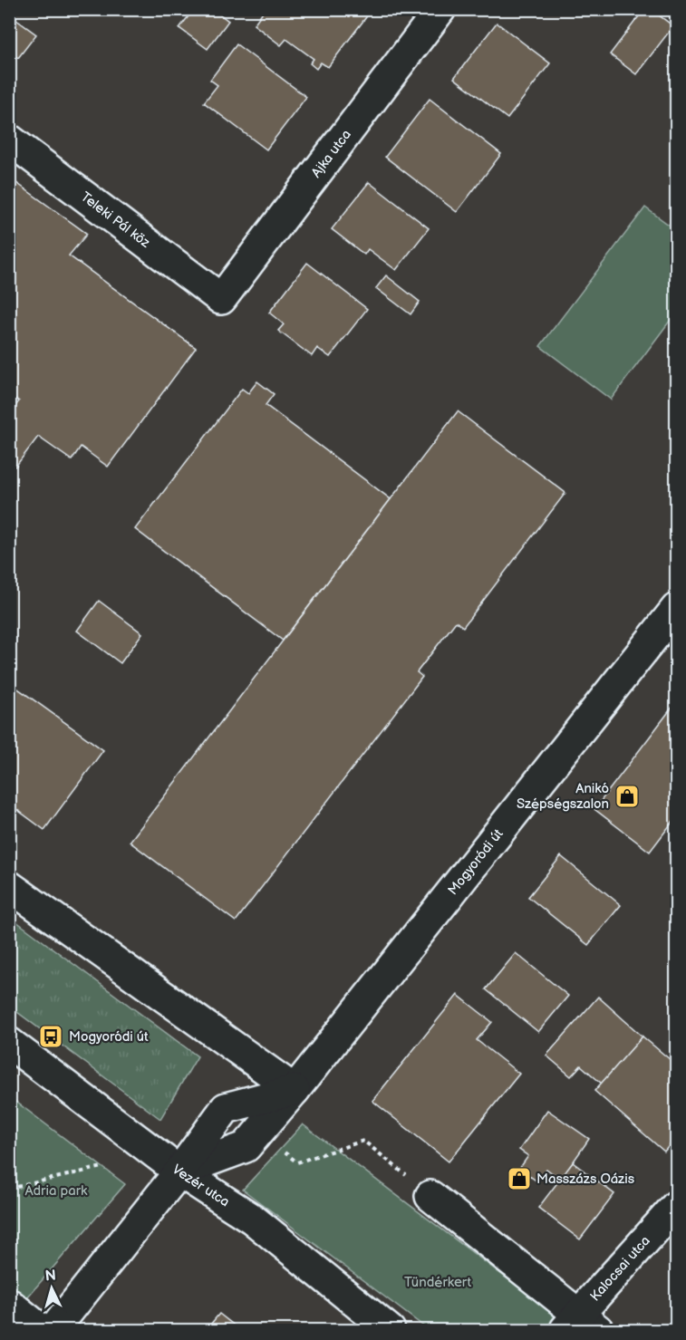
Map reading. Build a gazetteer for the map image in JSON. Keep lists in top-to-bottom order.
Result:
{
  "streets": {
    "street": [
      "Ajka utca",
      "Teleki Pál köz",
      "Mogyoródi út",
      "Vezér utca",
      "Kalocsai utca"
    ]
  },
  "crossings": [
    ["Ajka utca", "Teleki Pál köz"],
    ["Mogyoródi út", "Vezér utca"]
  ],
  "parks": ["Adria park", "Tündérkert"],
  "places": {
    "shop": ["Anikó Szépségszalon", "Masszázs Oázis"],
    "bus stop": ["Mogyoródi út"]
  },
  "north": "top"
}
